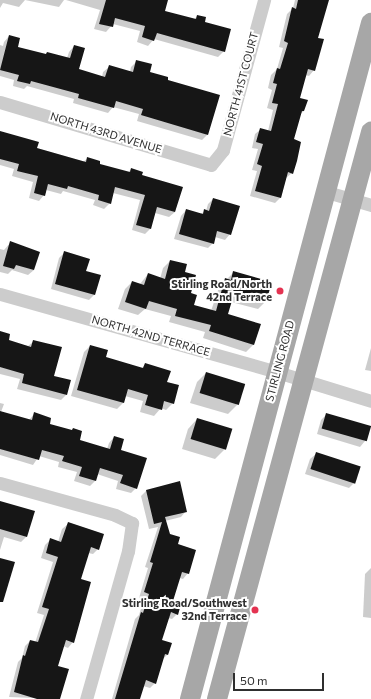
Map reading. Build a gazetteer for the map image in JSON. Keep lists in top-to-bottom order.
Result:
{
  "streets": {
    "main road": ["STIRLING ROAD"],
    "street": ["NORTH 41ST COURT", "NORTH 43RD AVENUE", "NORTH 42ND TERRACE"]
  },
  "crossings": [
    ["NORTH 41ST COURT", "NORTH 43RD AVENUE"],
    ["NORTH 42ND TERRACE", "STIRLING ROAD"]
  ],
  "places": ["Stirling Road/North 42nd Terrace", "Stirling Road/Southwest 32nd Terrace"],
  "scale_bar": "50 m"
}
